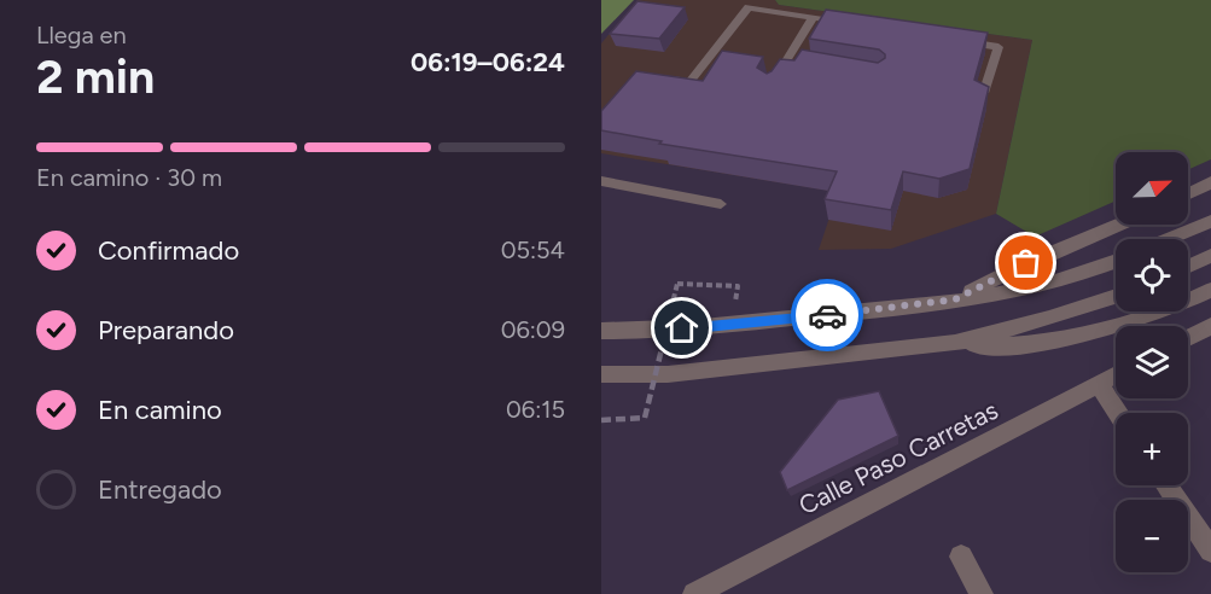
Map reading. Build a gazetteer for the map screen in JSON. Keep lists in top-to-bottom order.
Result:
{
  "streets": {
    "street": ["Calle Paso Carretas"]
  },
  "north": "top right",
  "page": {
    "heading": ["2 min", "Llega en", "06:19–06:24"],
    "bar": "En camino · 30 m",
    "map_buttons": ["+", "−"],
    "list": [
      ["Confirmado", "05:54"],
      ["Preparando", "06:09"],
      ["En camino", "06:15"],
      "Entregado"
    ]
  }
}
